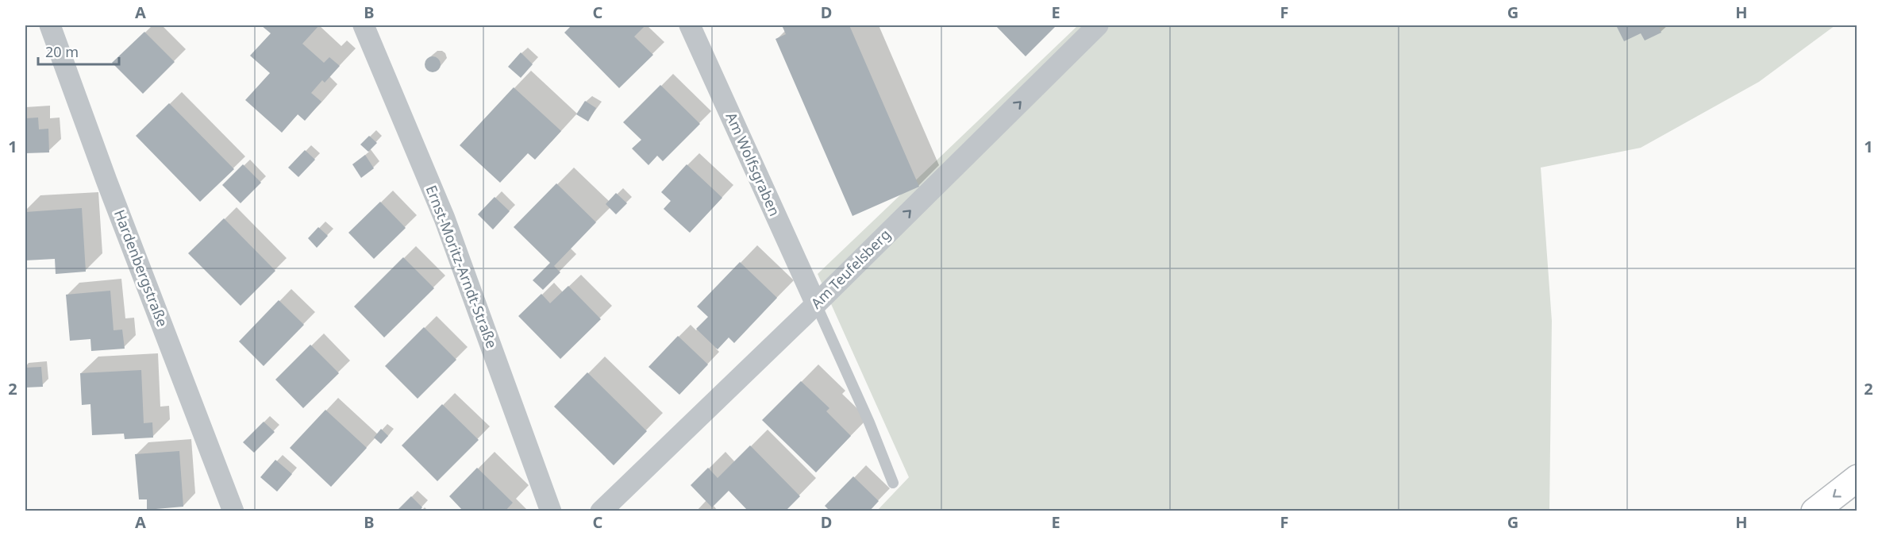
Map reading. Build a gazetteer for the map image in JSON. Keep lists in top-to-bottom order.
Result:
{
  "streets": {
    "street": [
      "Am Wolfsgraben",
      "Ernst-Moritz-Arndt-Straße",
      "Hardenbergstraße",
      "Am Teufelsberg"
    ]
  },
  "crossings": [
    ["Am Wolfsgraben", "Am Teufelsberg"]
  ],
  "one_way": ["Am Teufelsberg"],
  "scale_bar": "20 m",
  "grid": {
    "columns": [
      "A",
      "B",
      "C",
      "D",
      "E",
      "F",
      "G",
      "H"
    ],
    "rows": ["1", "2"]
  }
}
